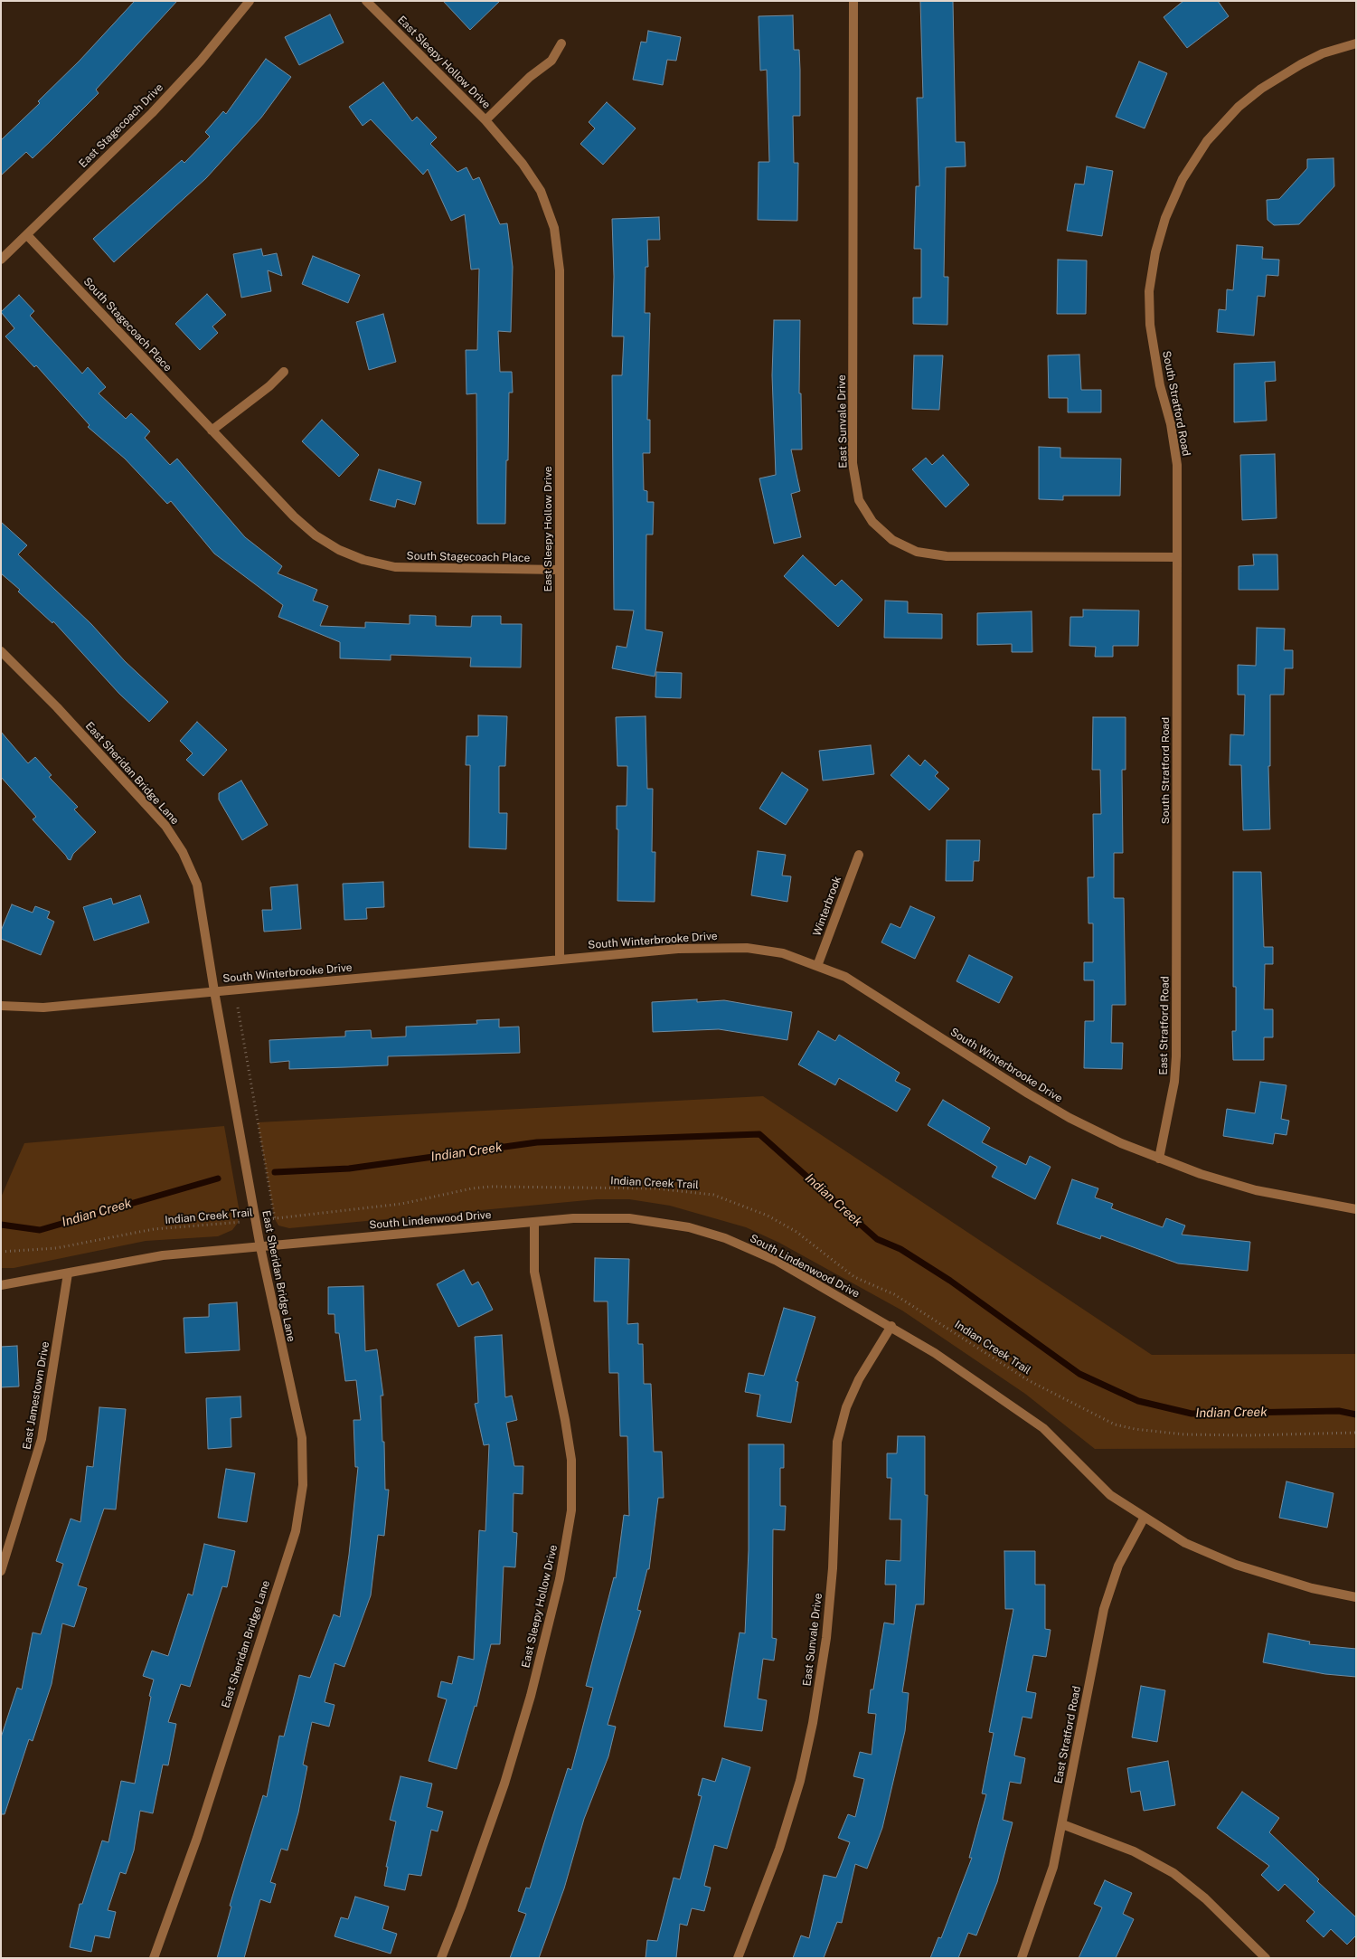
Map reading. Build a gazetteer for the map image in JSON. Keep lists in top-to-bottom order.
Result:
{
  "streets": {
    "street": [
      "East Sleepy Hollow Drive",
      "East Stagecoach Drive",
      "South Stagecoach Place",
      "South Stratford Road",
      "East Sunvale Drive",
      "East Sheridan Bridge Lane",
      "Winterbrook",
      "South Winterbrooke Drive",
      "East Stratford Road",
      "South Lindenwood Drive",
      "East Jamestown Drive"
    ],
    "path": ["Indian Creek Trail"]
  },
  "crossings": [
    ["East Sleepy Hollow Drive", "South Stagecoach Place"],
    ["East Sleepy Hollow Drive", "South Winterbrooke Drive"],
    ["East Sleepy Hollow Drive", "South Lindenwood Drive"],
    ["East Stagecoach Drive", "South Stagecoach Place"],
    ["South Stratford Road", "East Sunvale Drive"],
    ["South Stratford Road", "East Stratford Road"],
    ["East Sunvale Drive", "South Lindenwood Drive"],
    ["East Sheridan Bridge Lane", "South Winterbrooke Drive"],
    ["East Sheridan Bridge Lane", "Indian Creek Trail"],
    ["East Sheridan Bridge Lane", "South Lindenwood Drive"],
    ["Winterbrook", "South Winterbrooke Drive"],
    ["South Winterbrooke Drive", "East Stratford Road"],
    ["East Stratford Road", "South Lindenwood Drive"],
    ["South Lindenwood Drive", "East Jamestown Drive"]
  ],
  "water": ["Indian Creek"]
}
